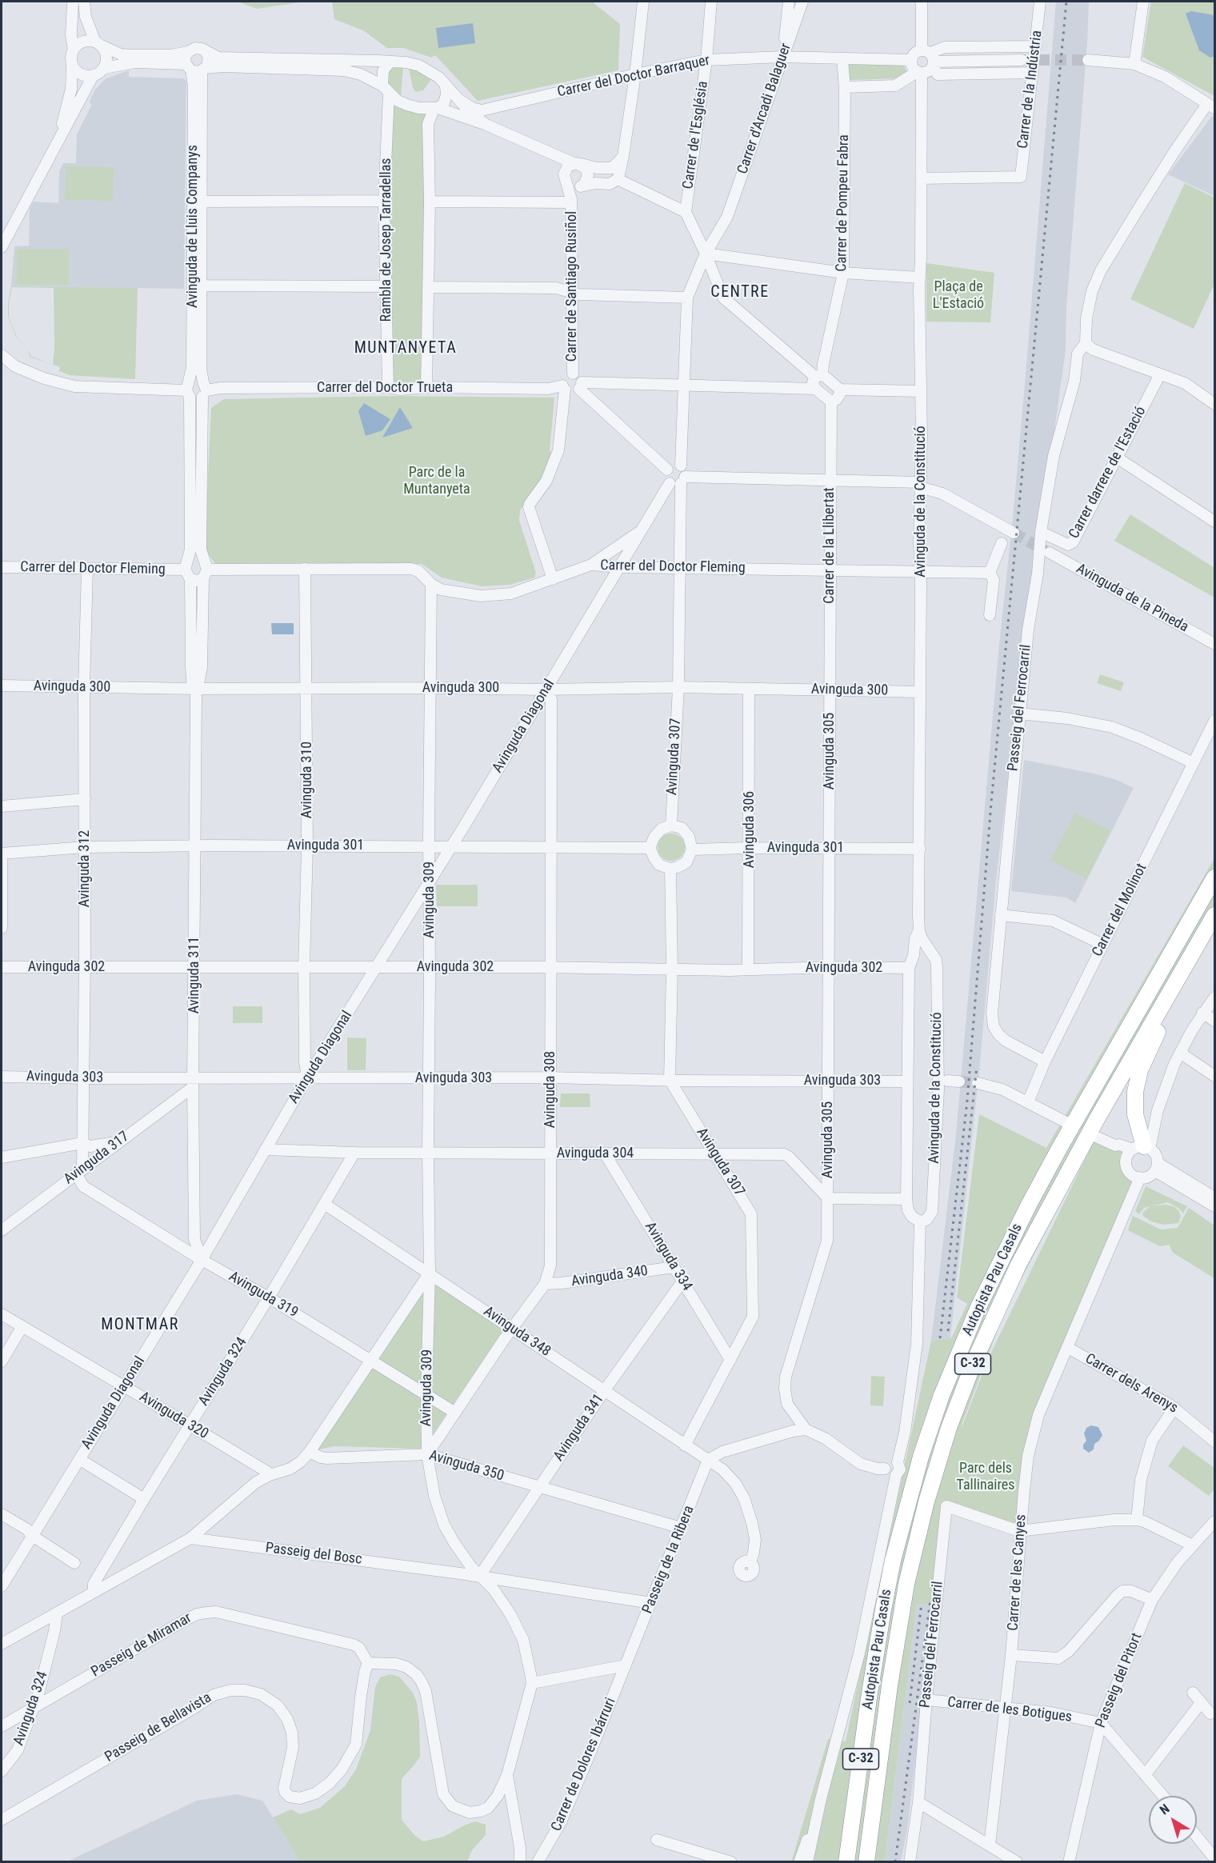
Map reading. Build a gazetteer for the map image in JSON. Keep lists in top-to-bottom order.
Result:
{
  "streets": {
    "highway": ["Autopista Pau Casals", "C-32"],
    "street": [
      "Carrer del Doctor Barraquer",
      "Carrer de la Indústria",
      "Carrer d'Arcadi Balaguer",
      "Carrer de l'Església",
      "Carrer de Pompeu Fabra",
      "Avinguda de Lluis Companys",
      "Rambla de Josep Tarradellas",
      "Carrer de Santiago Rusiñol",
      "Carrer del Doctor Trueta",
      "Carrer darrere de l'Estació",
      "Avinguda de la Constitució",
      "Carrer de la Llibertat",
      "Carrer del Doctor Fleming",
      "Avinguda de la Pineda",
      "Avinguda 300",
      "Passeig del Ferrocarril",
      "Avinguda Diagonal",
      "Avinguda 305",
      "Avinguda 307",
      "Avinguda 310",
      "Avinguda 306",
      "Avinguda 301",
      "Avinguda 312",
      "Avinguda 309",
      "Carrer del Molinot",
      "Avinguda 302",
      "Avinguda 311",
      "Avinguda 303",
      "Avinguda 308",
      "Avinguda 304",
      "Avinguda 317",
      "Avinguda 334",
      "Avinguda 340",
      "Avinguda 319",
      "Avinguda 348",
      "Avinguda 324",
      "Carrer dels Arenys",
      "Avinguda 320",
      "Avinguda 341",
      "Avinguda 350",
      "Passeig del Bosc",
      "Passeig de la Ribera",
      "Carrer de les Canyes",
      "Passeig de Miramar",
      "Passeig del Pitort",
      "Carrer de les Botigues",
      "Passeig de Bellavista",
      "Carrer de Dolores Ibárruri"
    ]
  },
  "crossings": [
    ["Carrer del Doctor Barraquer", "Carrer d'Arcadi Balaguer"],
    ["Carrer del Doctor Barraquer", "Carrer de l'Església"],
    ["Carrer del Doctor Barraquer", "Carrer de Pompeu Fabra"],
    ["Carrer de la Indústria", "Avinguda de la Constitució"],
    ["Avinguda de Lluis Companys", "Carrer del Doctor Trueta"],
    ["Avinguda de Lluis Companys", "Carrer del Doctor Fleming"],
    ["Avinguda de Lluis Companys", "Avinguda 300"],
    ["Avinguda de Lluis Companys", "Avinguda 311"],
    ["Rambla de Josep Tarradellas", "Carrer del Doctor Trueta"],
    ["Carrer de Santiago Rusiñol", "Carrer del Doctor Trueta"],
    ["Carrer darrere de l'Estació", "Passeig del Ferrocarril"],
    ["Avinguda de la Constitució", "Carrer del Doctor Fleming"],
    ["Avinguda de la Constitució", "Avinguda 300"],
    ["Avinguda de la Constitució", "Avinguda 301"],
    ["Avinguda de la Constitució", "Avinguda 302"],
    ["Avinguda de la Constitució", "Avinguda 303"],
    ["Carrer de la Llibertat", "Carrer del Doctor Fleming"],
    ["Carrer de la Llibertat", "Avinguda 300"],
    ["Carrer de la Llibertat", "Avinguda 305"],
    ["Carrer del Doctor Fleming", "Avinguda Diagonal"],
    ["Carrer del Doctor Fleming", "Avinguda 310"],
    ["Carrer del Doctor Fleming", "Avinguda 312"],
    ["Carrer del Doctor Fleming", "Avinguda 309"],
    ["Avinguda 300", "Avinguda Diagonal"],
    ["Avinguda 300", "Avinguda 305"],
    ["Avinguda 300", "Avinguda 307"],
    ["Avinguda 300", "Avinguda 310"],
    ["Avinguda 300", "Avinguda 306"],
    ["Avinguda 300", "Avinguda 312"],
    ["Avinguda 300", "Avinguda 309"],
    ["Avinguda 300", "Avinguda 311"],
    ["Avinguda 300", "Avinguda 308"],
    ["Passeig del Ferrocarril", "Carrer del Molinot"],
    ["Passeig del Ferrocarril", "Carrer de les Canyes"],
    ["Passeig del Ferrocarril", "Carrer de les Botigues"],
    ["Avinguda Diagonal", "Avinguda 310"],
    ["Avinguda Diagonal", "Avinguda 301"],
    ["Avinguda Diagonal", "Avinguda 309"],
    ["Avinguda Diagonal", "Avinguda 302"],
    ["Avinguda Diagonal", "Avinguda 311"],
    ["Avinguda Diagonal", "Avinguda 303"],
    ["Avinguda Diagonal", "Avinguda 308"],
    ["Avinguda Diagonal", "Avinguda 304"],
    ["Avinguda Diagonal", "Avinguda 319"],
    ["Avinguda Diagonal", "Avinguda 320"],
    ["Avinguda 305", "Avinguda 301"],
    ["Avinguda 305", "Avinguda 302"],
    ["Avinguda 305", "Avinguda 303"],
    ["Avinguda 305", "Avinguda 304"],
    ["Avinguda 307", "Avinguda 301"],
    ["Avinguda 307", "Avinguda 303"],
    ["Avinguda 307", "Avinguda 304"],
    ["Avinguda 307", "Avinguda 334"],
    ["Avinguda 307", "Avinguda 348"],
    ["Avinguda 310", "Avinguda 301"],
    ["Avinguda 310", "Avinguda 302"],
    ["Avinguda 310", "Avinguda 303"],
    ["Avinguda 306", "Avinguda 301"],
    ["Avinguda 306", "Avinguda 302"],
    ["Avinguda 301", "Avinguda 312"],
    ["Avinguda 301", "Avinguda 309"],
    ["Avinguda 301", "Avinguda 311"],
    ["Avinguda 301", "Avinguda 308"],
    ["Avinguda 312", "Avinguda 302"],
    ["Avinguda 312", "Avinguda 303"],
    ["Avinguda 312", "Avinguda 317"],
    ["Avinguda 312", "Avinguda 319"],
    ["Avinguda 309", "Avinguda 302"],
    ["Avinguda 309", "Avinguda 303"],
    ["Avinguda 309", "Avinguda 308"],
    ["Avinguda 309", "Avinguda 304"],
    ["Avinguda 309", "Avinguda 319"],
    ["Avinguda 309", "Avinguda 348"],
    ["Avinguda 309", "Avinguda 341"],
    ["Avinguda 309", "Avinguda 350"],
    ["Avinguda 309", "Passeig del Bosc"],
    ["Avinguda 302", "Avinguda 311"],
    ["Avinguda 302", "Avinguda 308"],
    ["Avinguda 311", "Avinguda 303"],
    ["Avinguda 311", "Avinguda 317"],
    ["Avinguda 311", "Avinguda 319"],
    ["Avinguda 303", "Avinguda 308"],
    ["Avinguda 303", "Avinguda 317"],
    ["Avinguda 308", "Avinguda 304"],
    ["Avinguda 308", "Avinguda 340"],
    ["Avinguda 308", "Avinguda 319"],
    ["Avinguda 308", "Avinguda 348"],
    ["Avinguda 308", "Avinguda 350"],
    ["Avinguda 304", "Avinguda 334"],
    ["Avinguda 304", "Avinguda 324"],
    ["Avinguda 317", "Avinguda 319"],
    ["Avinguda 334", "Avinguda 340"],
    ["Avinguda 334", "Avinguda 341"],
    ["Avinguda 319", "Avinguda 324"],
    ["Avinguda 348", "Avinguda 324"],
    ["Avinguda 348", "Avinguda 341"],
    ["Avinguda 348", "Passeig de la Ribera"],
    ["Avinguda 324", "Avinguda 320"],
    ["Avinguda 324", "Passeig de Miramar"],
    ["Carrer dels Arenys", "Carrer de les Canyes"],
    ["Avinguda 341", "Avinguda 350"],
    ["Avinguda 341", "Passeig del Bosc"],
    ["Avinguda 350", "Passeig de la Ribera"],
    ["Passeig del Bosc", "Passeig de la Ribera"],
    ["Passeig de la Ribera", "Carrer de Dolores Ibárruri"],
    ["Carrer de les Canyes", "Carrer de les Botigues"],
    ["Passeig de Miramar", "Passeig de Bellavista"],
    ["Passeig del Pitort", "Carrer de les Botigues"]
  ],
  "districts": ["CENTRE", "MUNTANYETA", "MONTMAR"],
  "parks": ["Plaça de L'Estació", "Parc de la Muntanyeta", "Parc dels Tallinaires"],
  "north": "top left"
}
